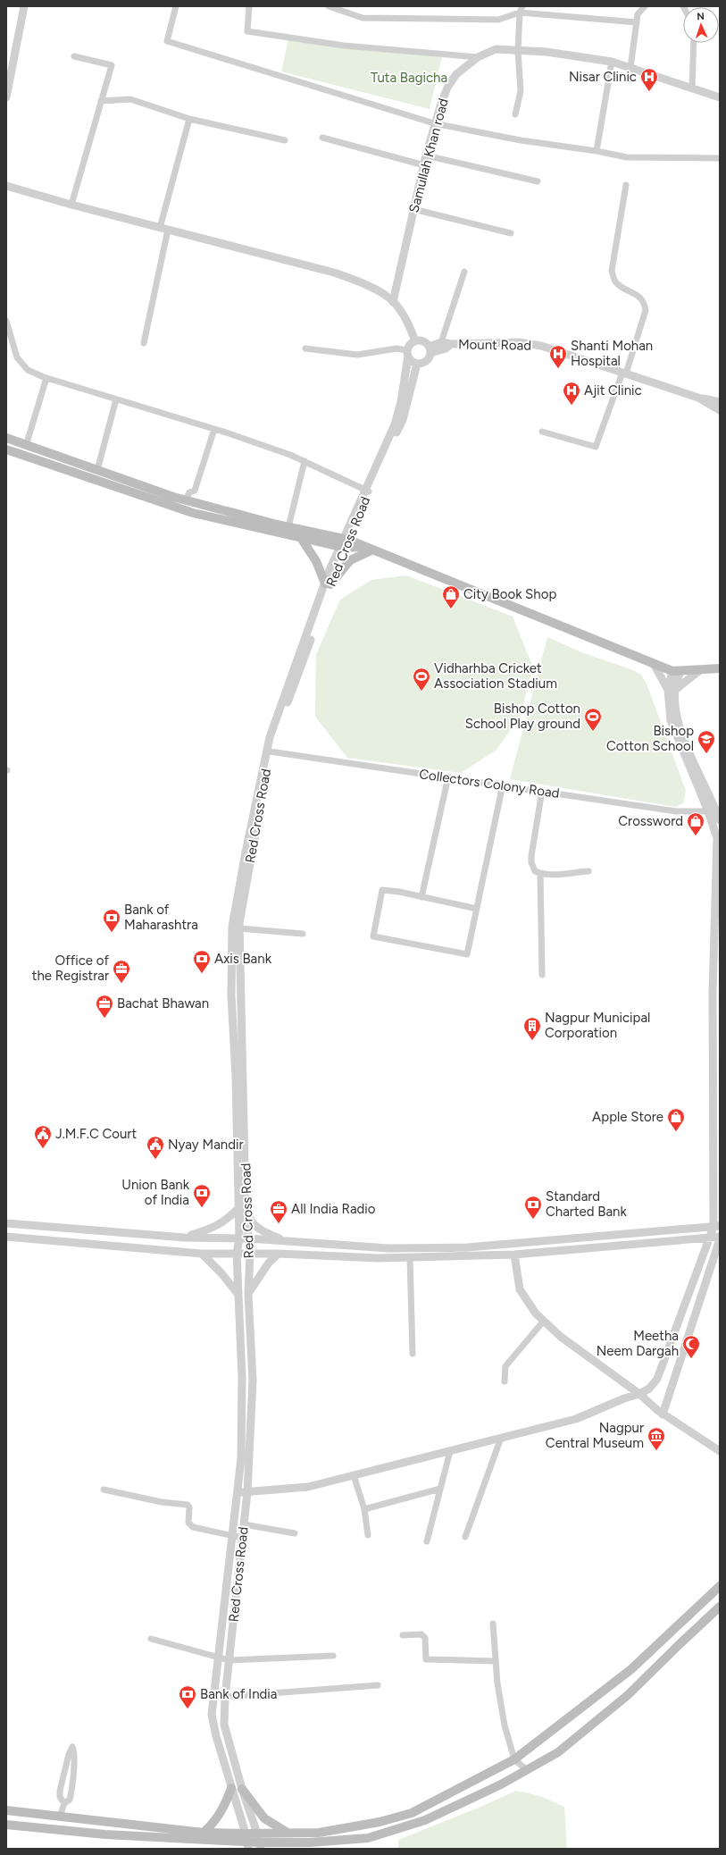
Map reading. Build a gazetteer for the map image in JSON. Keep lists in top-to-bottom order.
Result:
{
  "streets": {
    "street": [
      "Samullah Khan road",
      "Mount Road",
      "Red Cross Road",
      "Collectors Colony Road"
    ]
  },
  "crossings": [
    ["Mount Road", "Red Cross Road"],
    ["Red Cross Road", "Collectors Colony Road"]
  ],
  "parks": ["Tuta Bagicha"],
  "places": {
    "hospital": ["Nisar Clinic", "Shanti Mohan Hospital", "Ajit Clinic"],
    "shop": ["City Book Shop", "Crossword", "Apple Store"],
    "sports": ["Vidharhba Cricket Association Stadium", "Bishop Cotton School Play ground"],
    "school or university": ["Bishop Cotton School"],
    "bank": [
      "Bank of Maharashtra",
      "Axis Bank",
      "Union Bank of India",
      "Standard Charted Bank",
      "Bank of India"
    ],
    "office": ["Office of the Registrar", "Bachat Bhawan", "All India Radio"],
    "building": ["Nagpur Municipal Corporation"],
    "public building": ["J.M.F.C Court", "Nyay Mandir"],
    "mosque": ["Meetha Neem Dargah"],
    "museum": ["Nagpur Central Museum"]
  },
  "north": "top"
}
